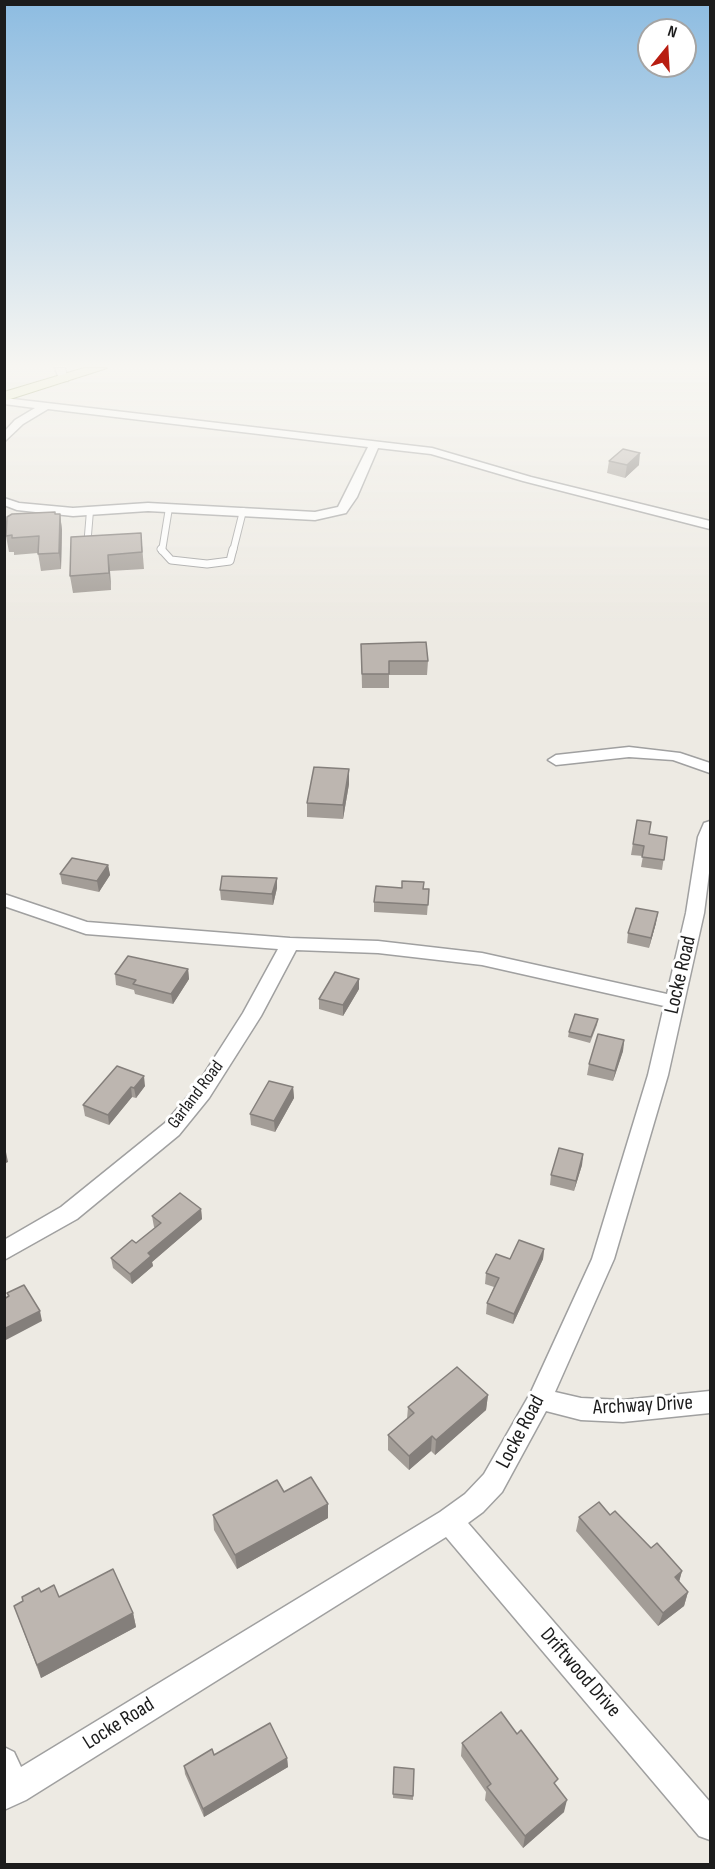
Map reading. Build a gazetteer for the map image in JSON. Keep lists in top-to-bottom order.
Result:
{
  "streets": {
    "street": [
      "Locke Road",
      "Garland Road",
      "Archway Drive",
      "Driftwood Drive"
    ]
  },
  "crossings": [
    ["Locke Road", "Archway Drive"],
    ["Locke Road", "Driftwood Drive"]
  ],
  "north": "top"
}
